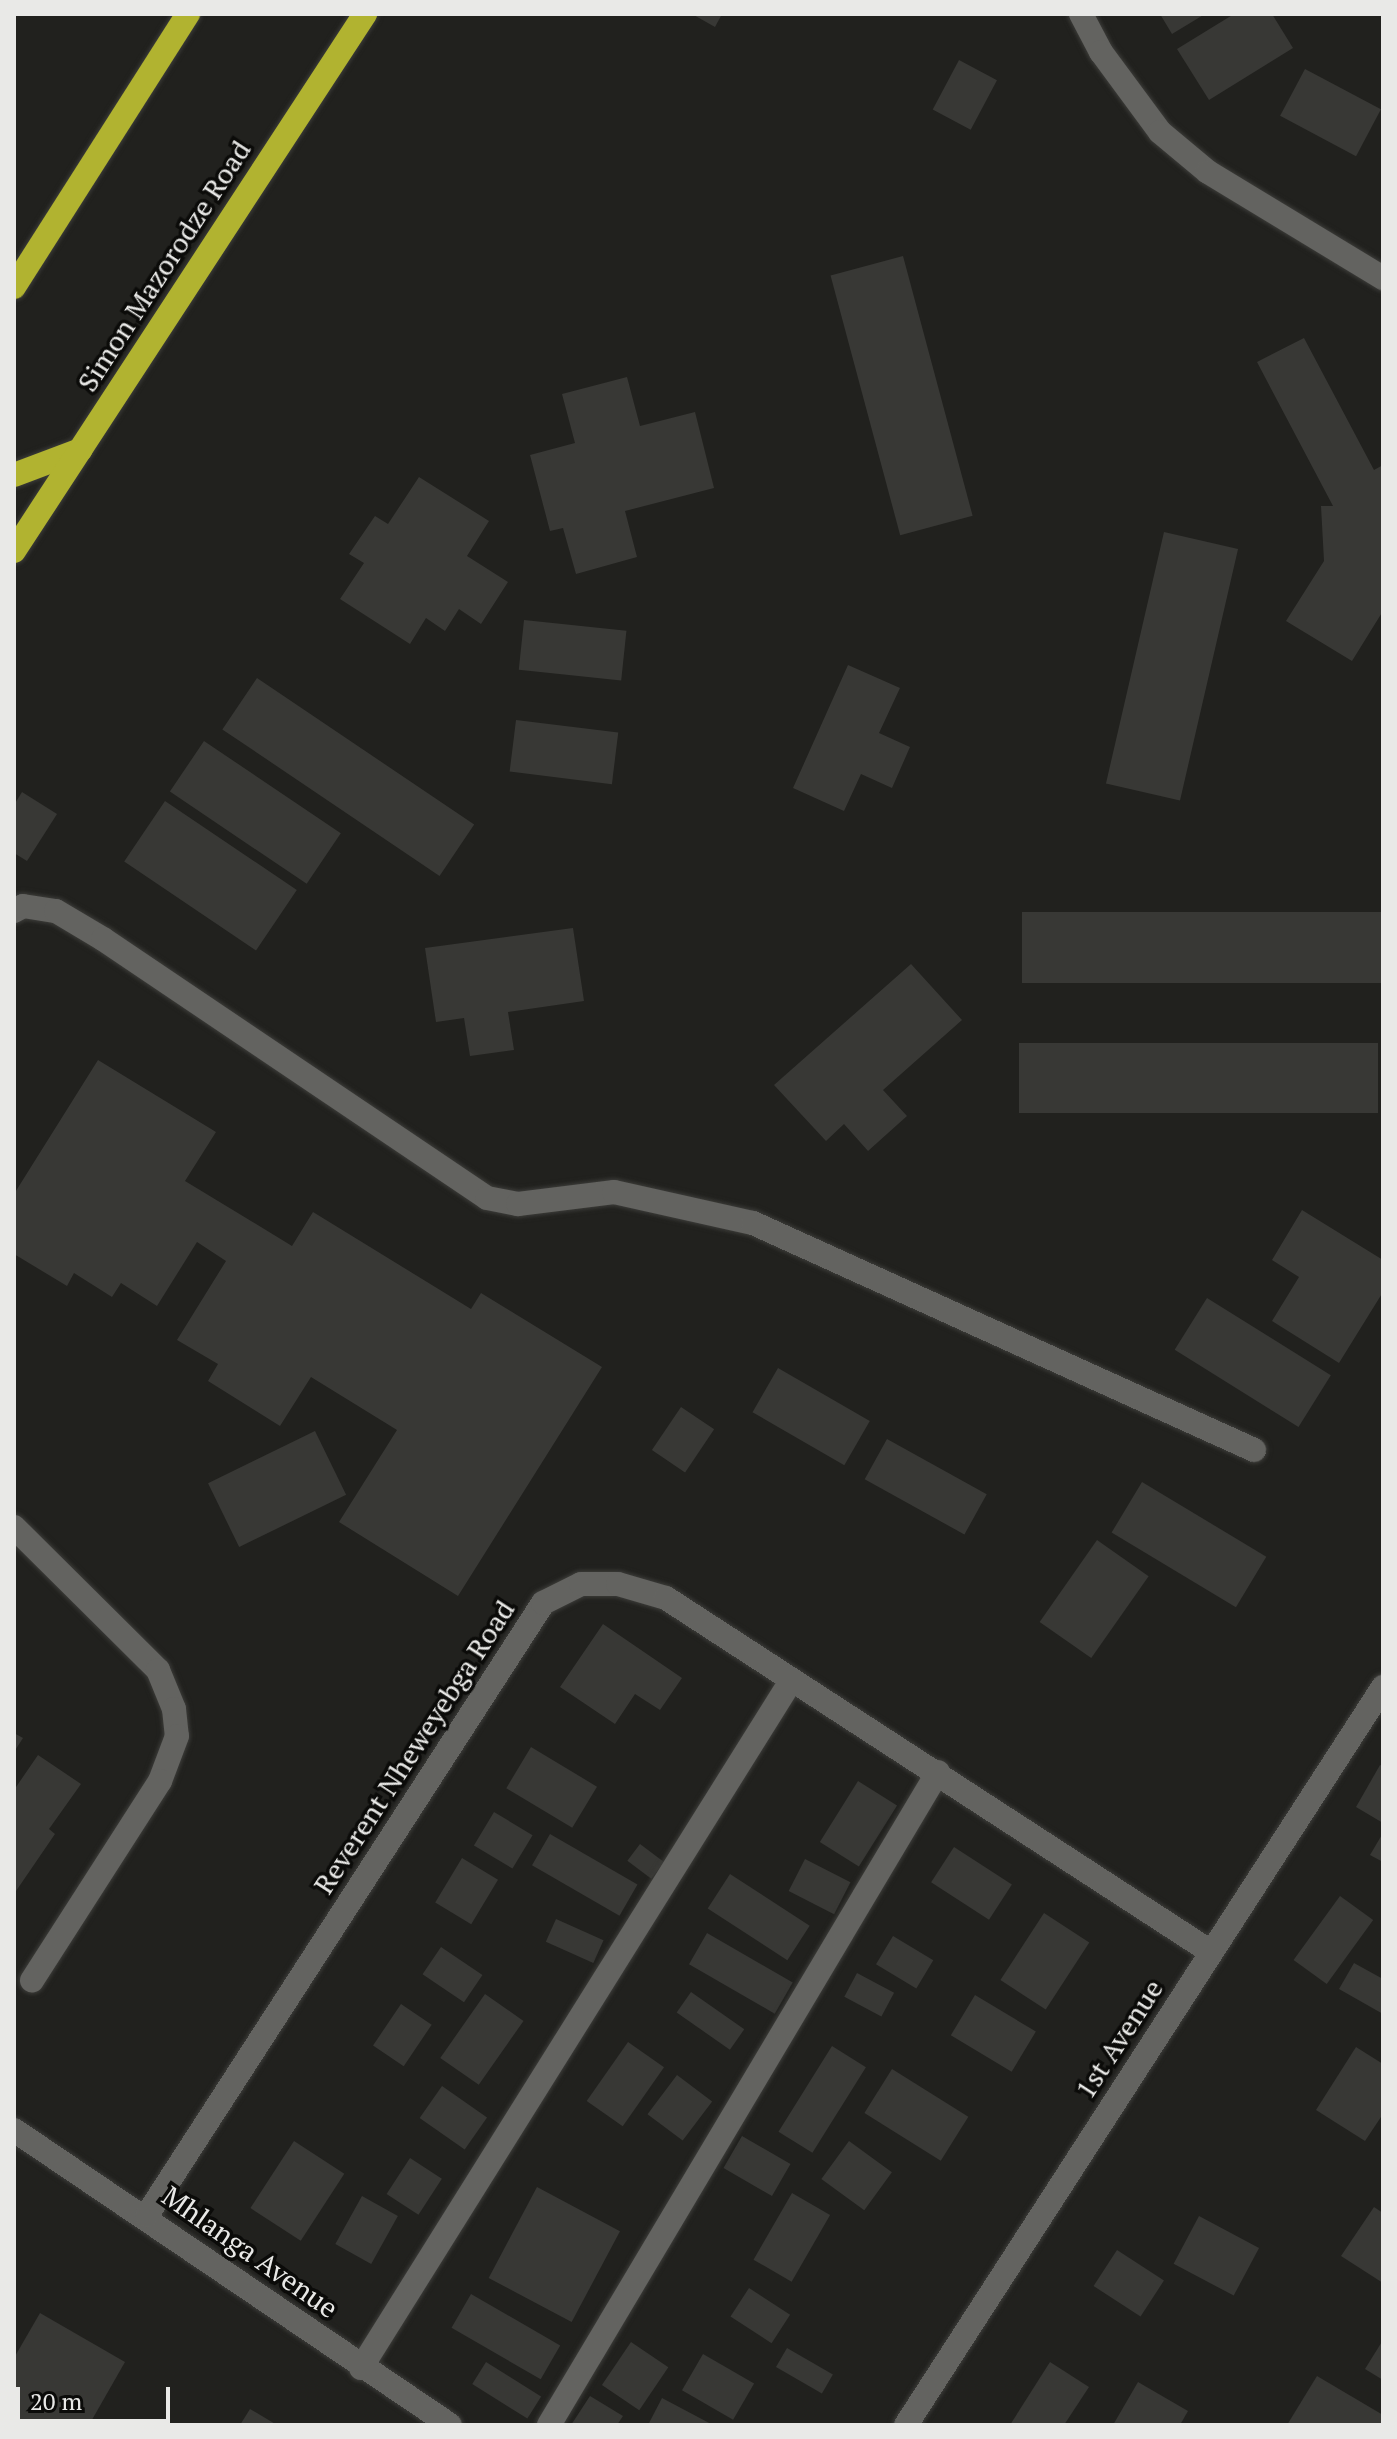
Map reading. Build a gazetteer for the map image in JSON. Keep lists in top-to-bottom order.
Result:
{
  "streets": {
    "highway": ["Simon Mazorodze Road"],
    "street": ["Reverent Nheweyebga Road", "1st Avenue", "Mhlanga Avenue"]
  },
  "crossings": [
    ["Reverent Nheweyebga Road", "1st Avenue"],
    ["Reverent Nheweyebga Road", "Mhlanga Avenue"]
  ],
  "scale_bar": "20 m"
}
